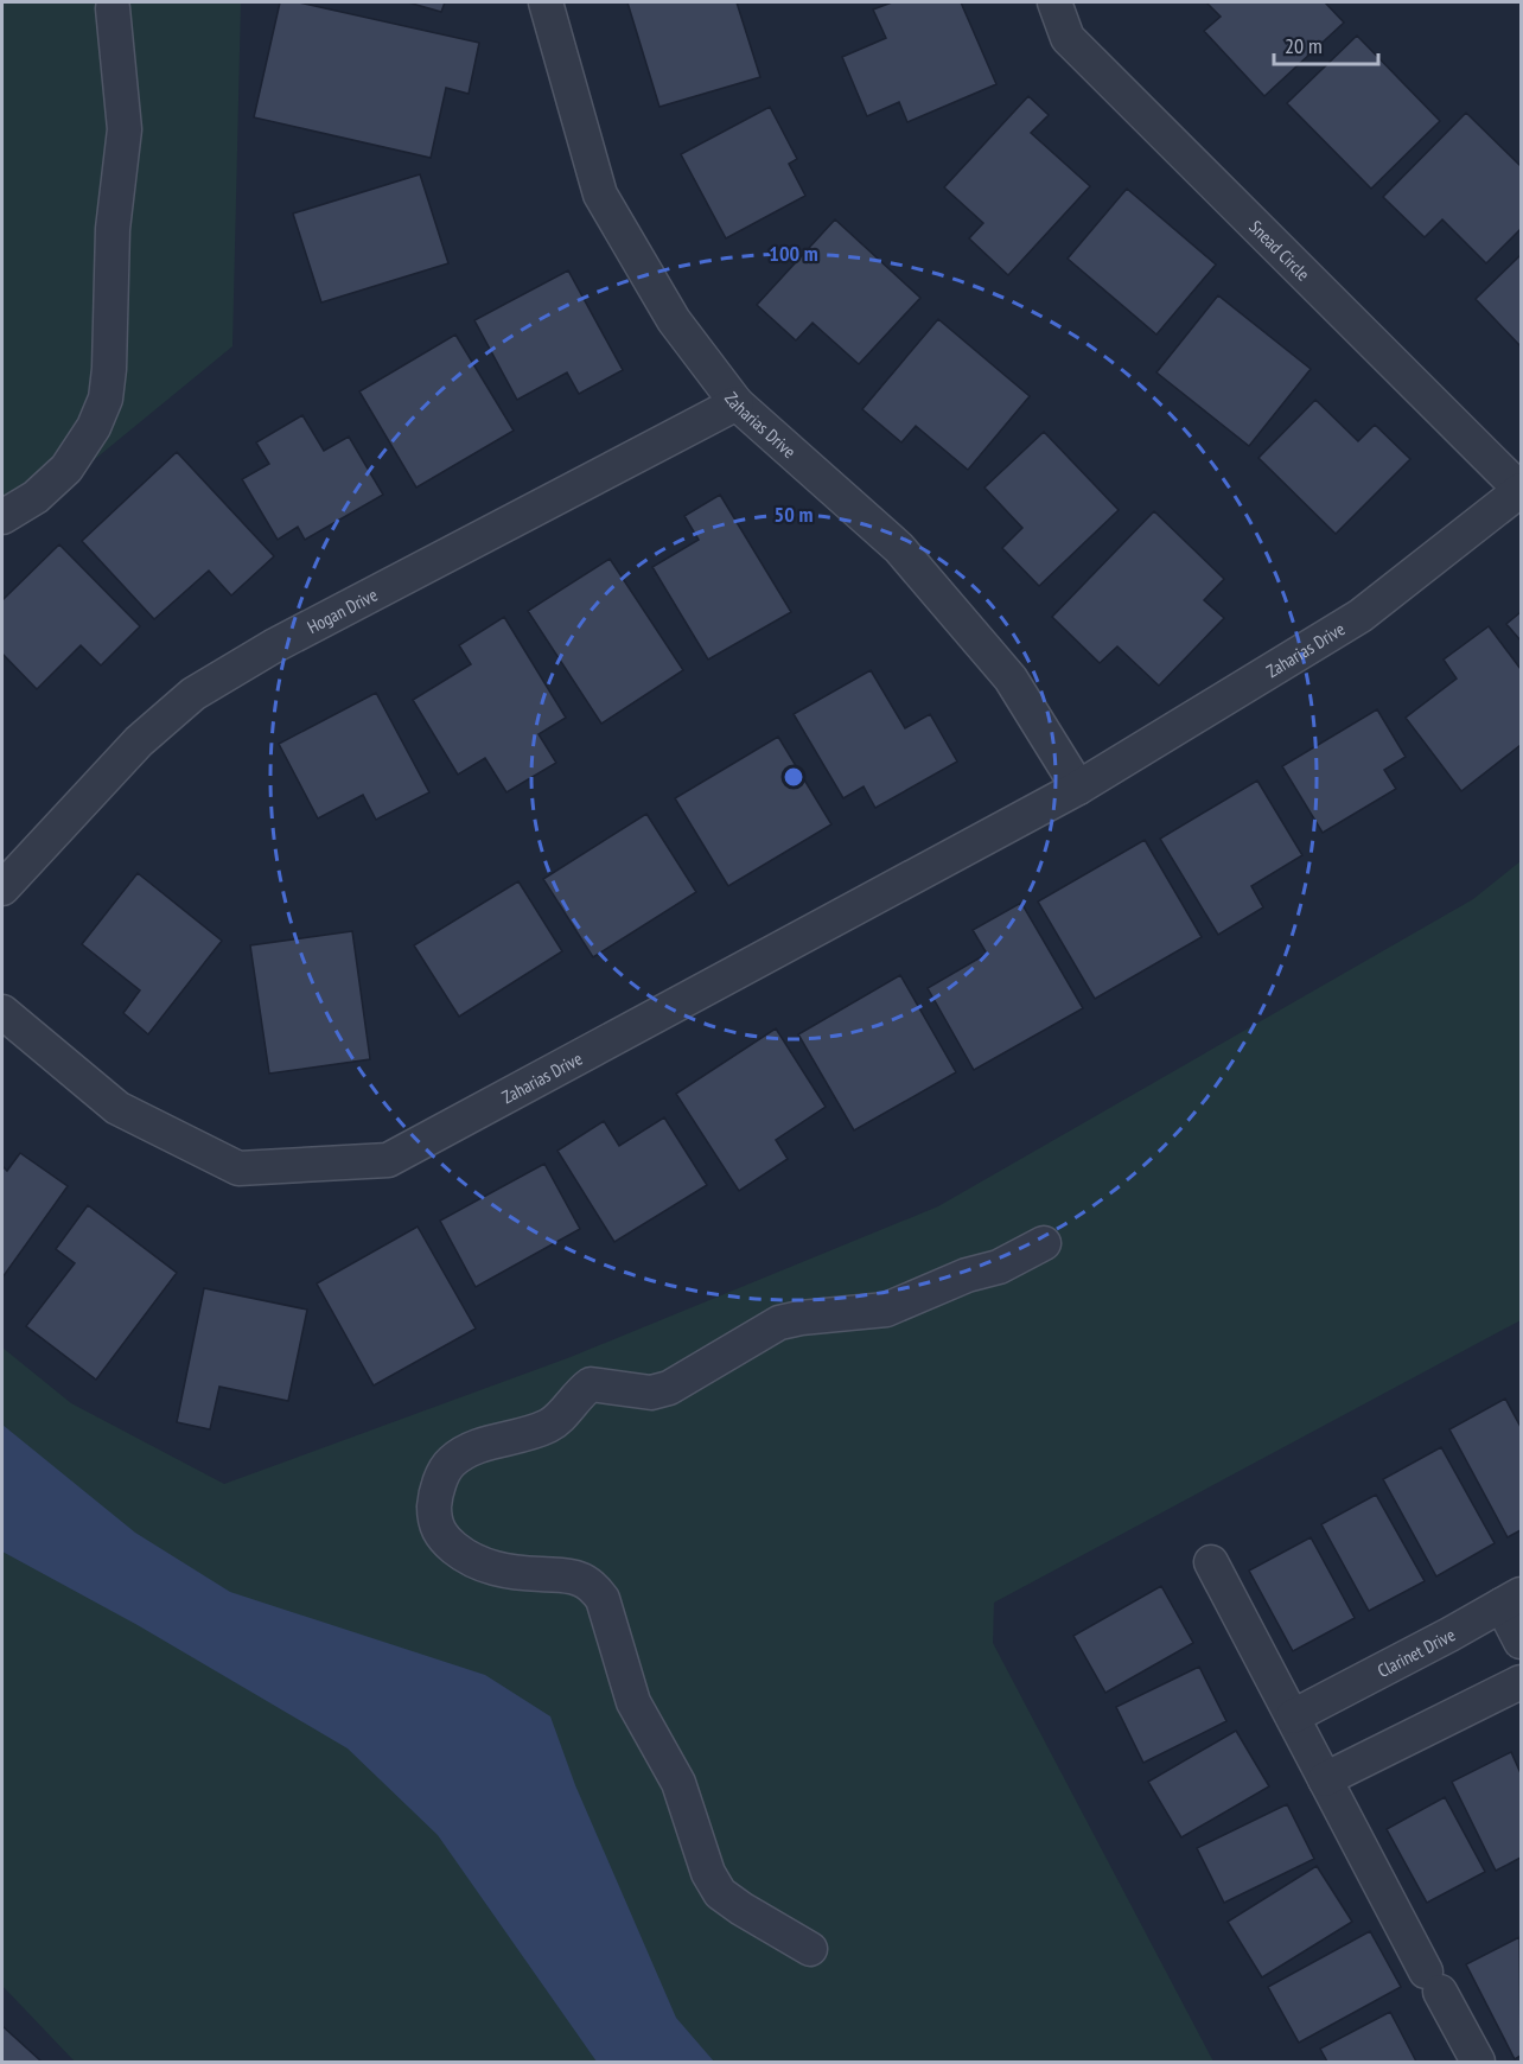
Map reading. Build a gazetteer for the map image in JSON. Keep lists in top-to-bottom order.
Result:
{
  "streets": {
    "street": [
      "Snead Circle",
      "Zaharias Drive",
      "Hogan Drive",
      "Clarinet Drive"
    ]
  },
  "crossings": [
    ["Snead Circle", "Zaharias Drive"],
    ["Zaharias Drive", "Hogan Drive"]
  ],
  "scale_bar": "20 m",
  "rings": ["100 m", "50 m"]
}
